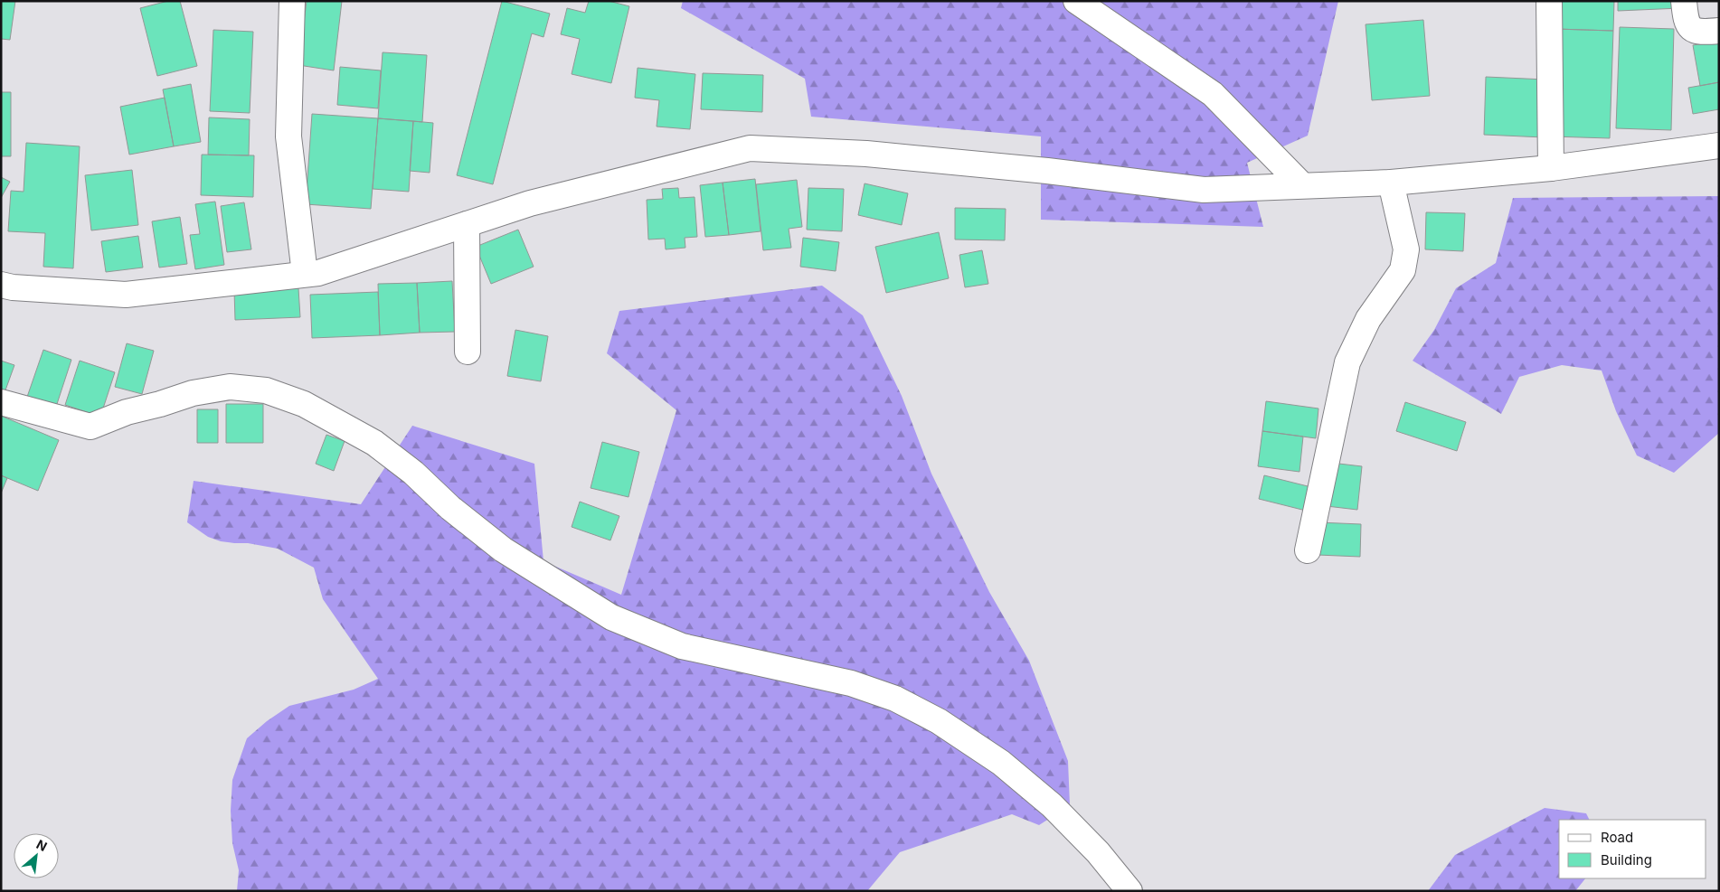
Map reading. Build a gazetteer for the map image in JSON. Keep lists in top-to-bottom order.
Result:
{
  "legend": ["Road", "Building"],
  "north": "top right"
}
